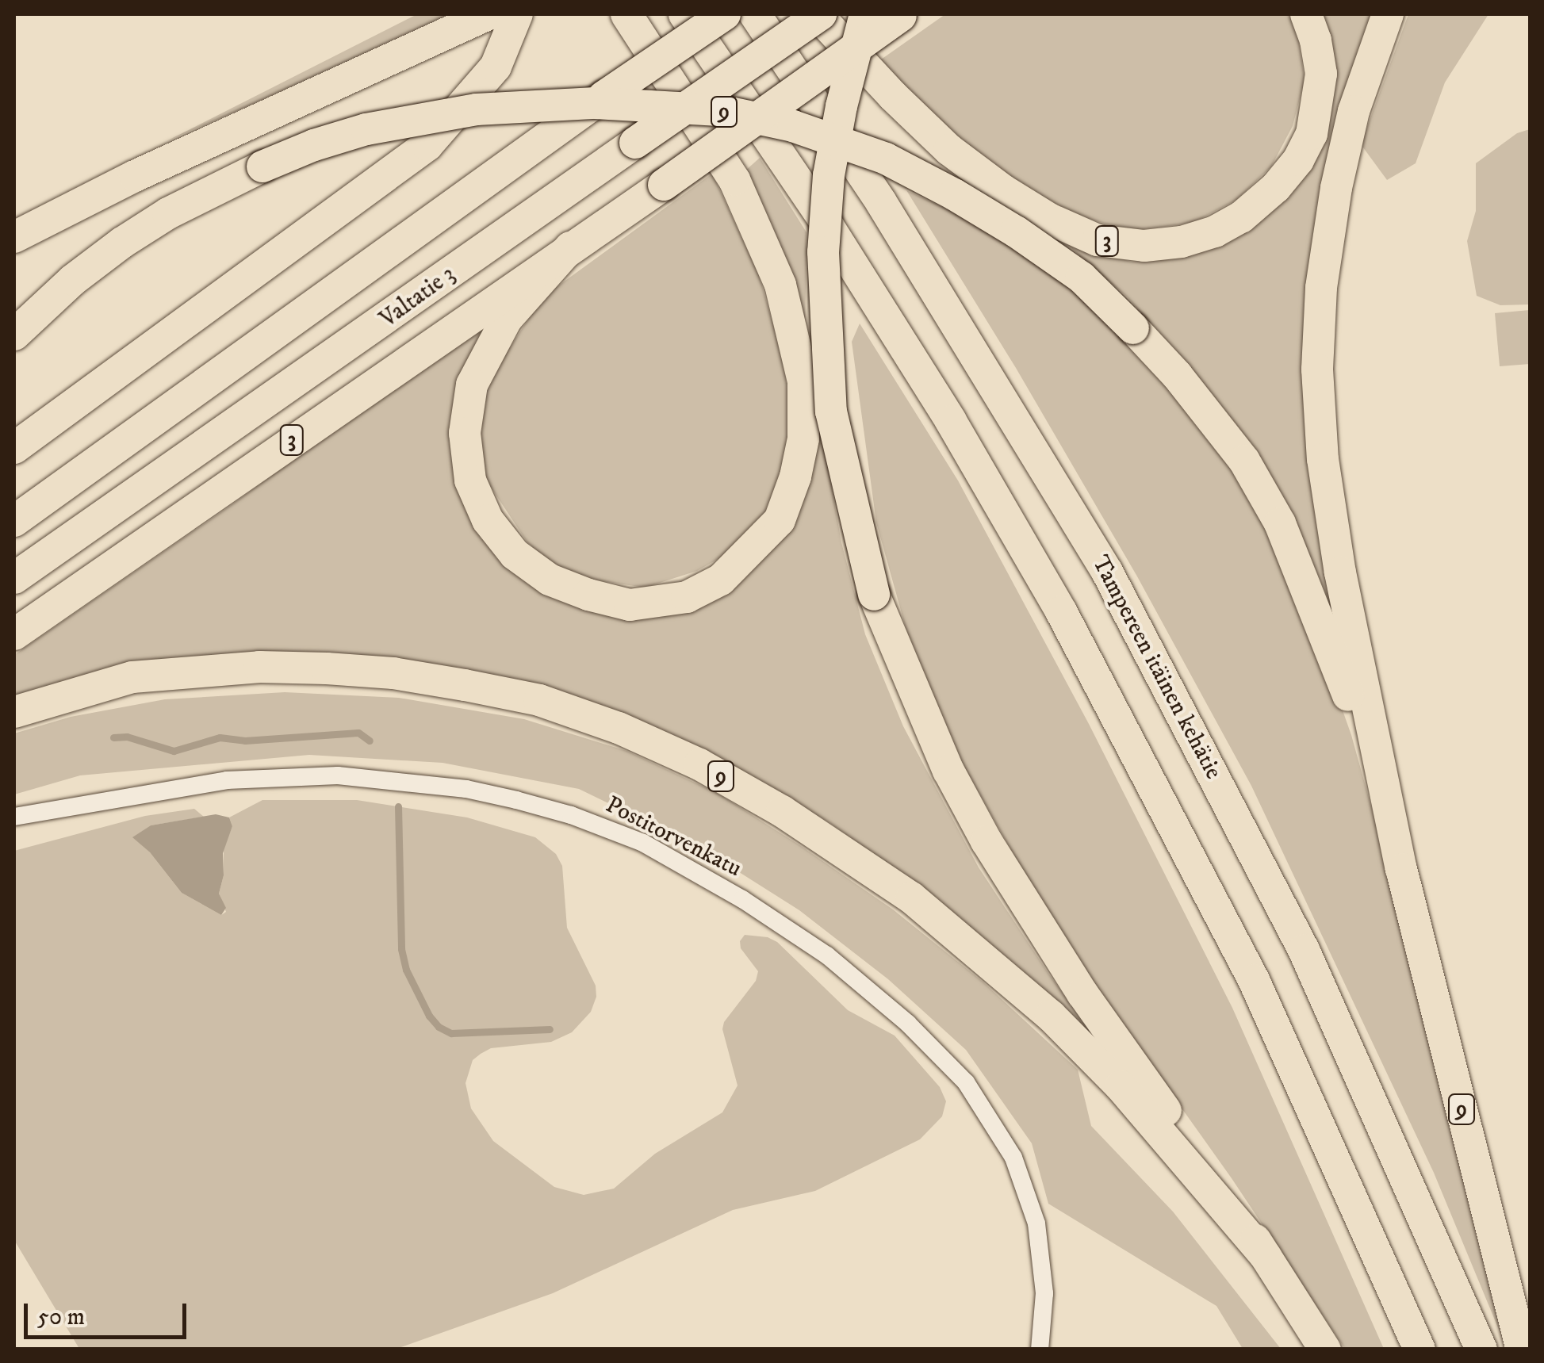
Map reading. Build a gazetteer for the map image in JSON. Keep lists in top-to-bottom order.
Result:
{
  "streets": {
    "highway": [
      "9",
      "3",
      "Valtatie 3",
      "Tampereen itäinen kehätie"
    ],
    "street": ["Postitorvenkatu"]
  },
  "crossings": [
    ["3", "Valtatie 3"]
  ],
  "scale_bar": "50 m"
}
